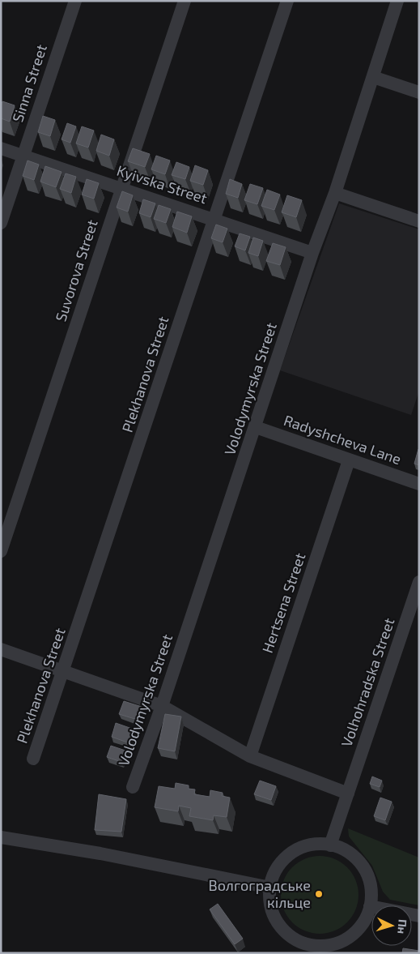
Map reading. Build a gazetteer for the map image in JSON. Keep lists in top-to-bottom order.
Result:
{
  "streets": {
    "street": [
      "Sinna Street",
      "Kyivska Street",
      "Suvorova Street",
      "Plekhanova Street",
      "Volodymyrska Street",
      "Radyshcheva Lane",
      "Hertsena Street",
      "Volhohradska Street"
    ]
  },
  "crossings": [
    ["Sinna Street", "Kyivska Street"],
    ["Kyivska Street", "Suvorova Street"],
    ["Kyivska Street", "Plekhanova Street"],
    ["Kyivska Street", "Volodymyrska Street"],
    ["Volodymyrska Street", "Radyshcheva Lane"],
    ["Radyshcheva Lane", "Hertsena Street"]
  ],
  "places": ["Волгоградське кільце"],
  "north": "right"
}
